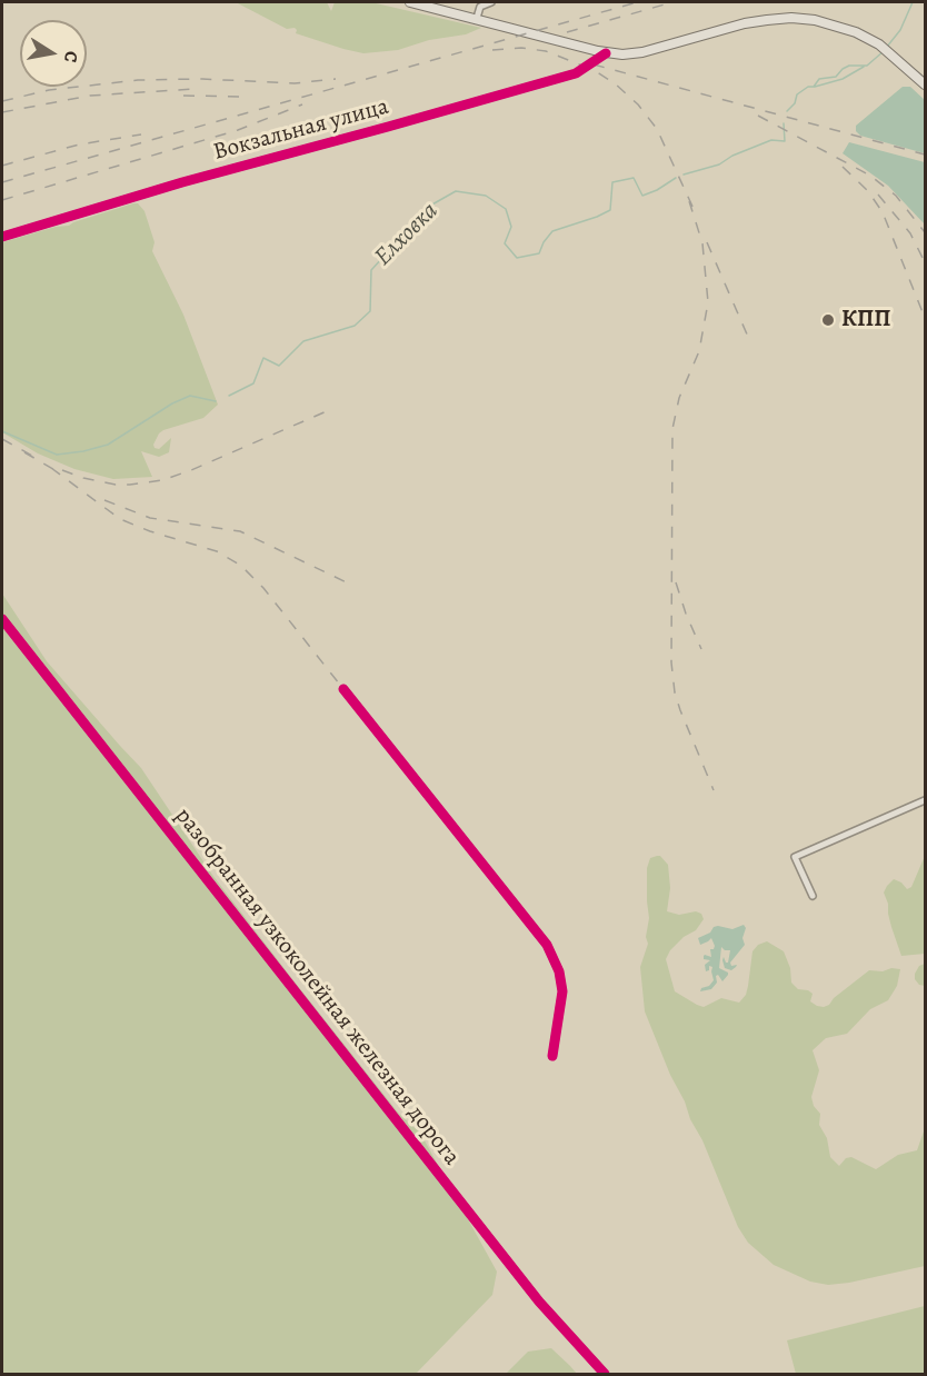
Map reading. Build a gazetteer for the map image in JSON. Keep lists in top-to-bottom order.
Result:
{
  "streets": {
    "street": ["Вокзальная улица", "разобранная узкоколейная железная дорога"]
  },
  "water": ["Елховка"],
  "places": ["КПП"],
  "north": "right"
}
